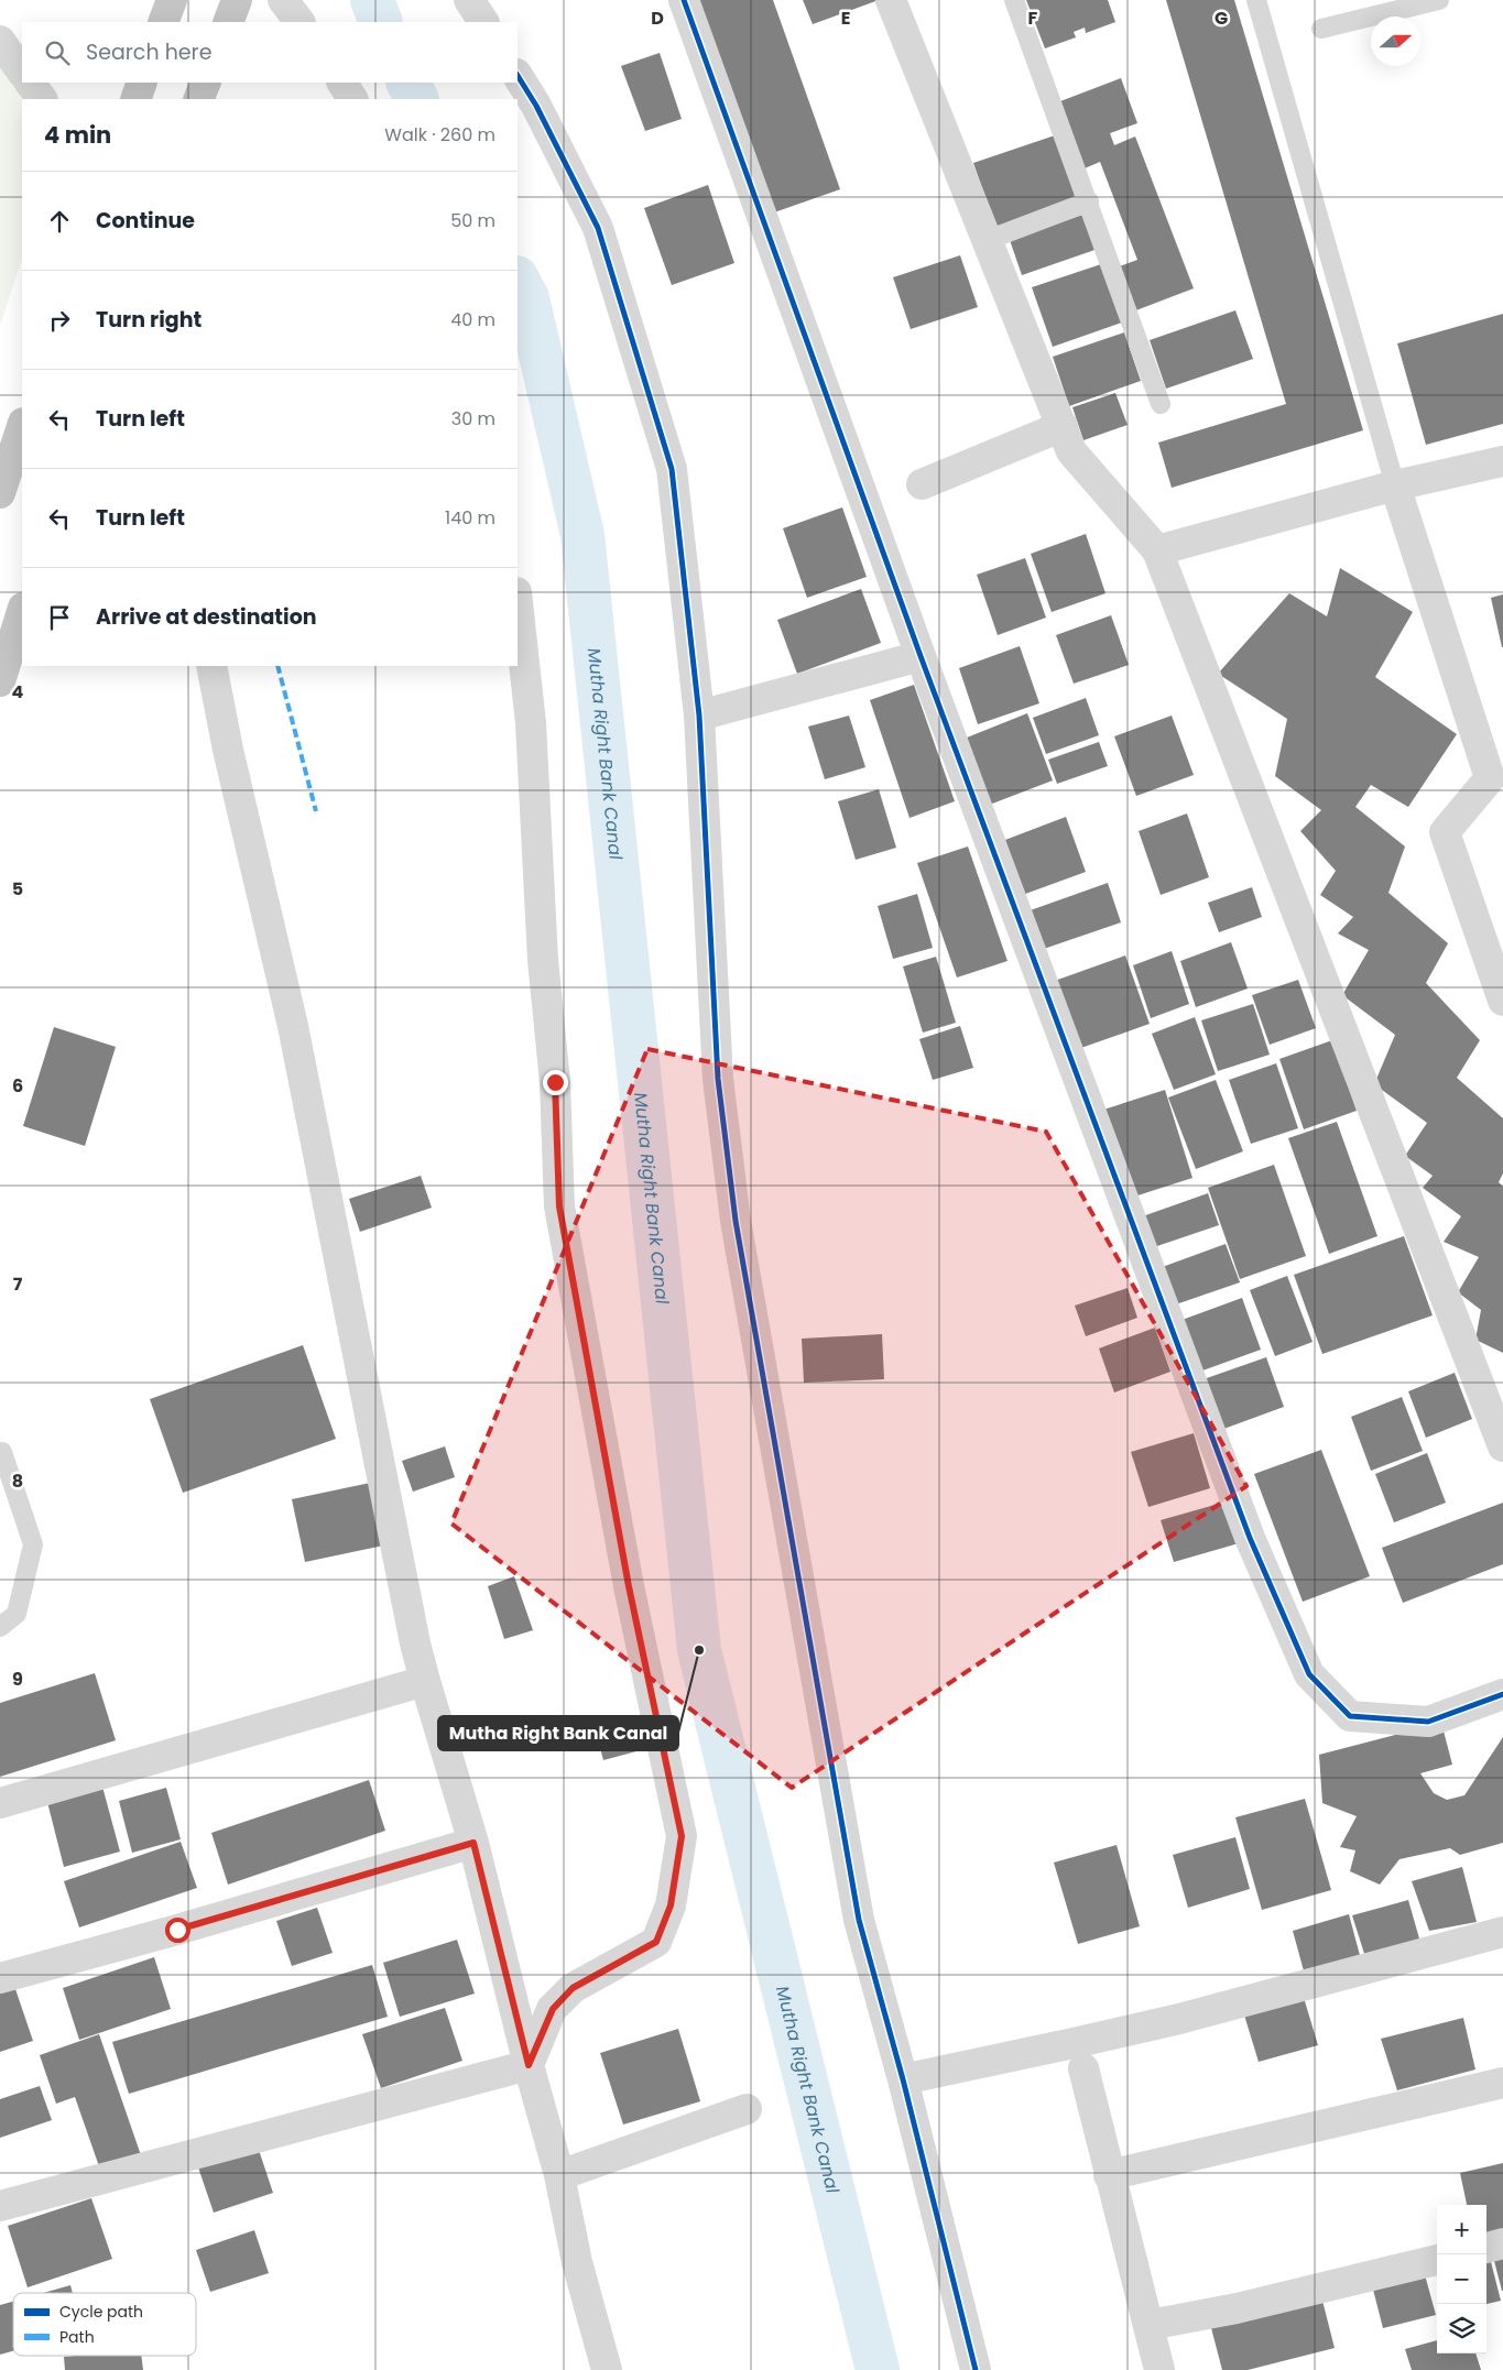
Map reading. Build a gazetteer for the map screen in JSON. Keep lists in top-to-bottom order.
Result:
{
  "water": ["Mutha Right Bank Canal"],
  "places": ["Mutha Right Bank Canal"],
  "legend": ["Cycle path", "Path"],
  "north": "right",
  "page": {
    "search": "Search here",
    "heading": ["4 min", "Walk · 260 m"],
    "list": [
      ["Continue", "50 m"],
      ["Turn right", "40 m"],
      ["Turn left", "30 m"],
      ["Turn left", "140 m"],
      "Arrive at destination"
    ],
    "map_buttons": ["+", "−"]
  },
  "grid": {
    "columns": [
      "D",
      "E",
      "F",
      "G"
    ],
    "rows": [
      "4",
      "5",
      "6",
      "7",
      "8",
      "9"
    ]
  }
}
